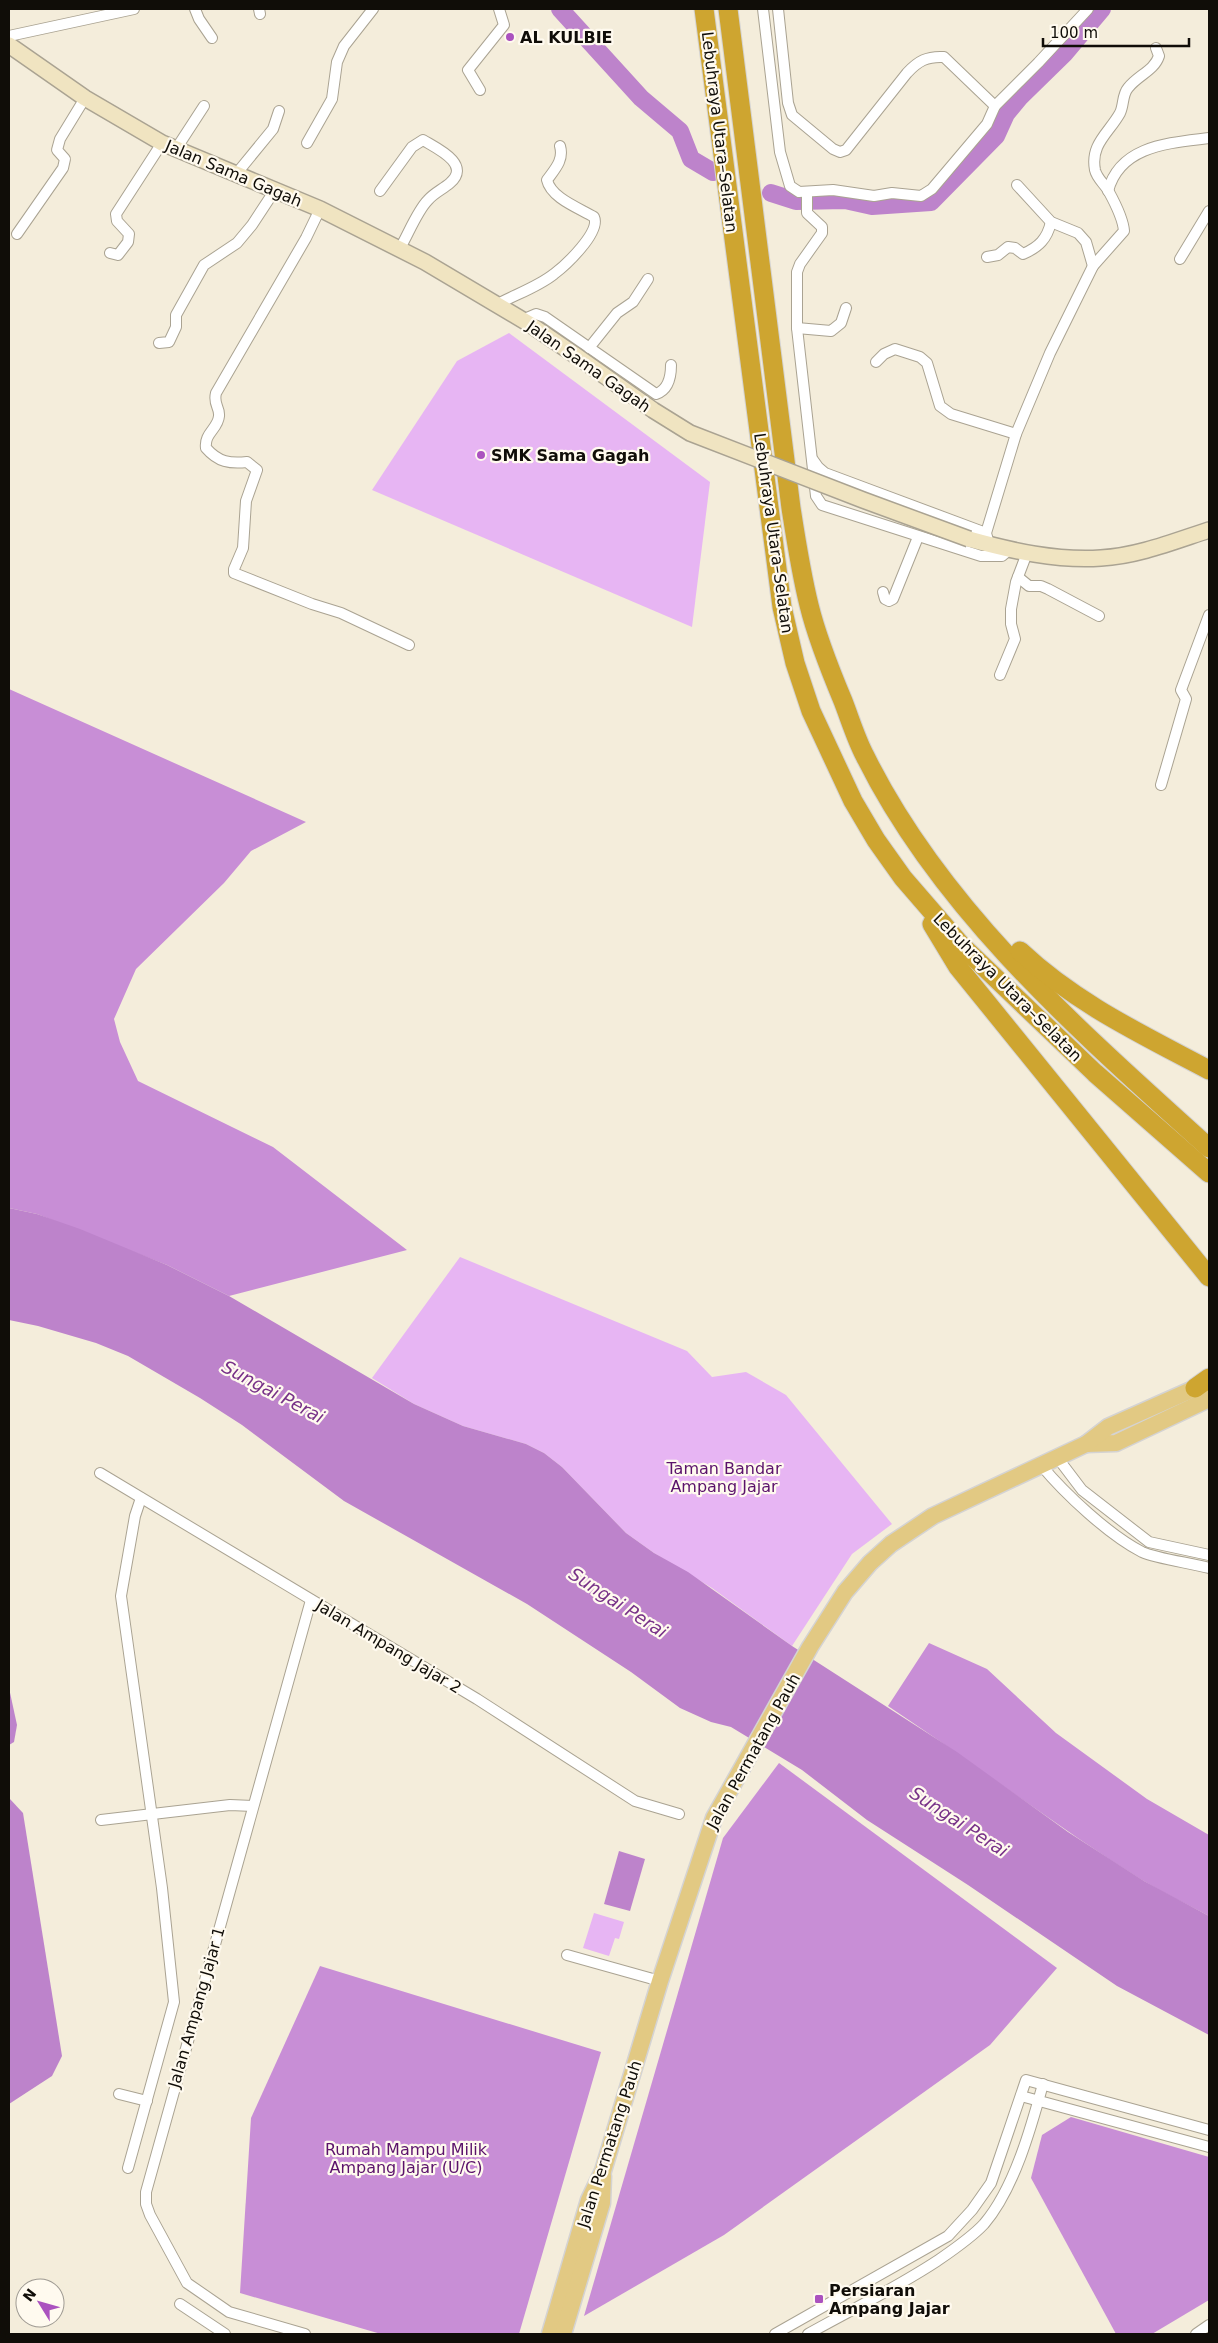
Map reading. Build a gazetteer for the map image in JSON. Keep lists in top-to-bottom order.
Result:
{
  "streets": {
    "highway": ["Lebuhraya Utara–Selatan"],
    "main road": ["Jalan Permatang Pauh"],
    "street": ["Jalan Sama Gagah", "Jalan Ampang Jajar 2", "Jalan Ampang Jajar 1"]
  },
  "crossings": [
    ["Jalan Ampang Jajar 2", "Jalan Ampang Jajar 1"]
  ],
  "water": ["Sungai Perai"],
  "parks": ["Taman Bandar Ampang Jajar", "Rumah Mampu Milik Ampang Jajar (U/C)"],
  "places": {
    "other": ["AL KULBIE", "SMK Sama Gagah"],
    "transit": ["Persiaran Ampang Jajar"]
  },
  "scale_bar": "100 m",
  "north": "top left"
}
